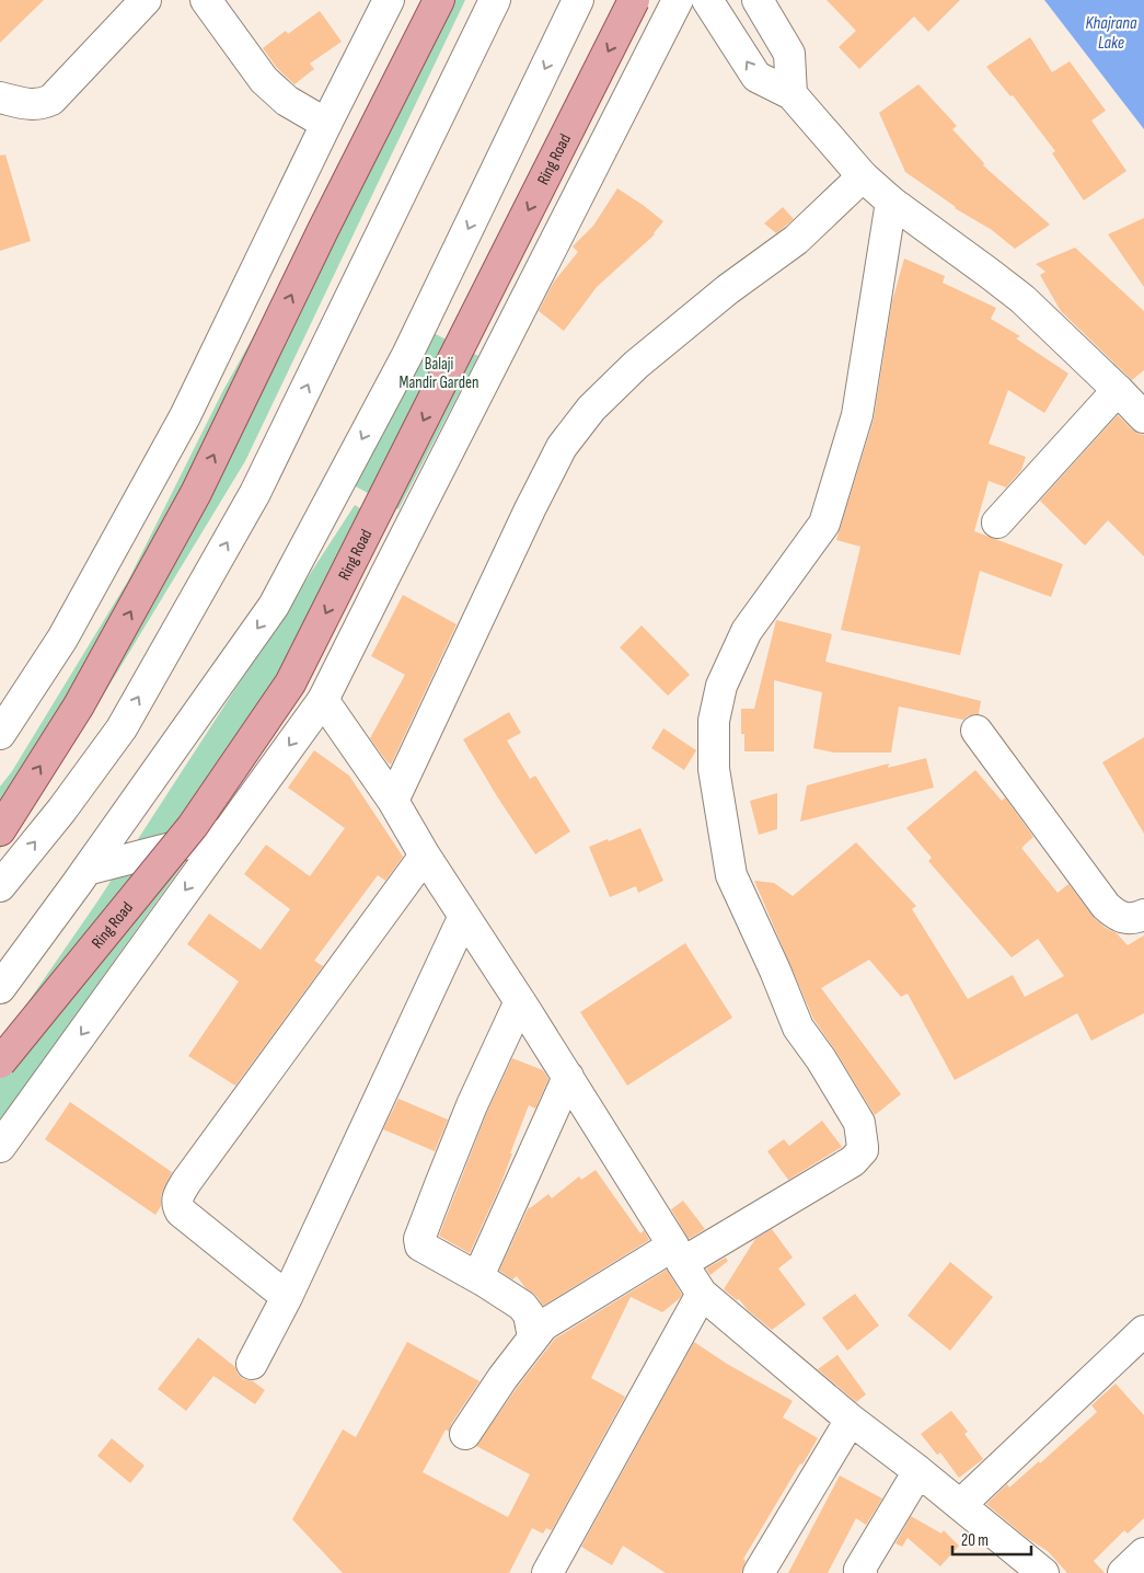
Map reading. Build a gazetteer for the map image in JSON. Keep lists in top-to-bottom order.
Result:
{
  "streets": {
    "main road": ["Ring Road"]
  },
  "water": ["Khajrana Lake"],
  "parks": ["Balaji Mandir Garden"],
  "scale_bar": "20 m"
}
